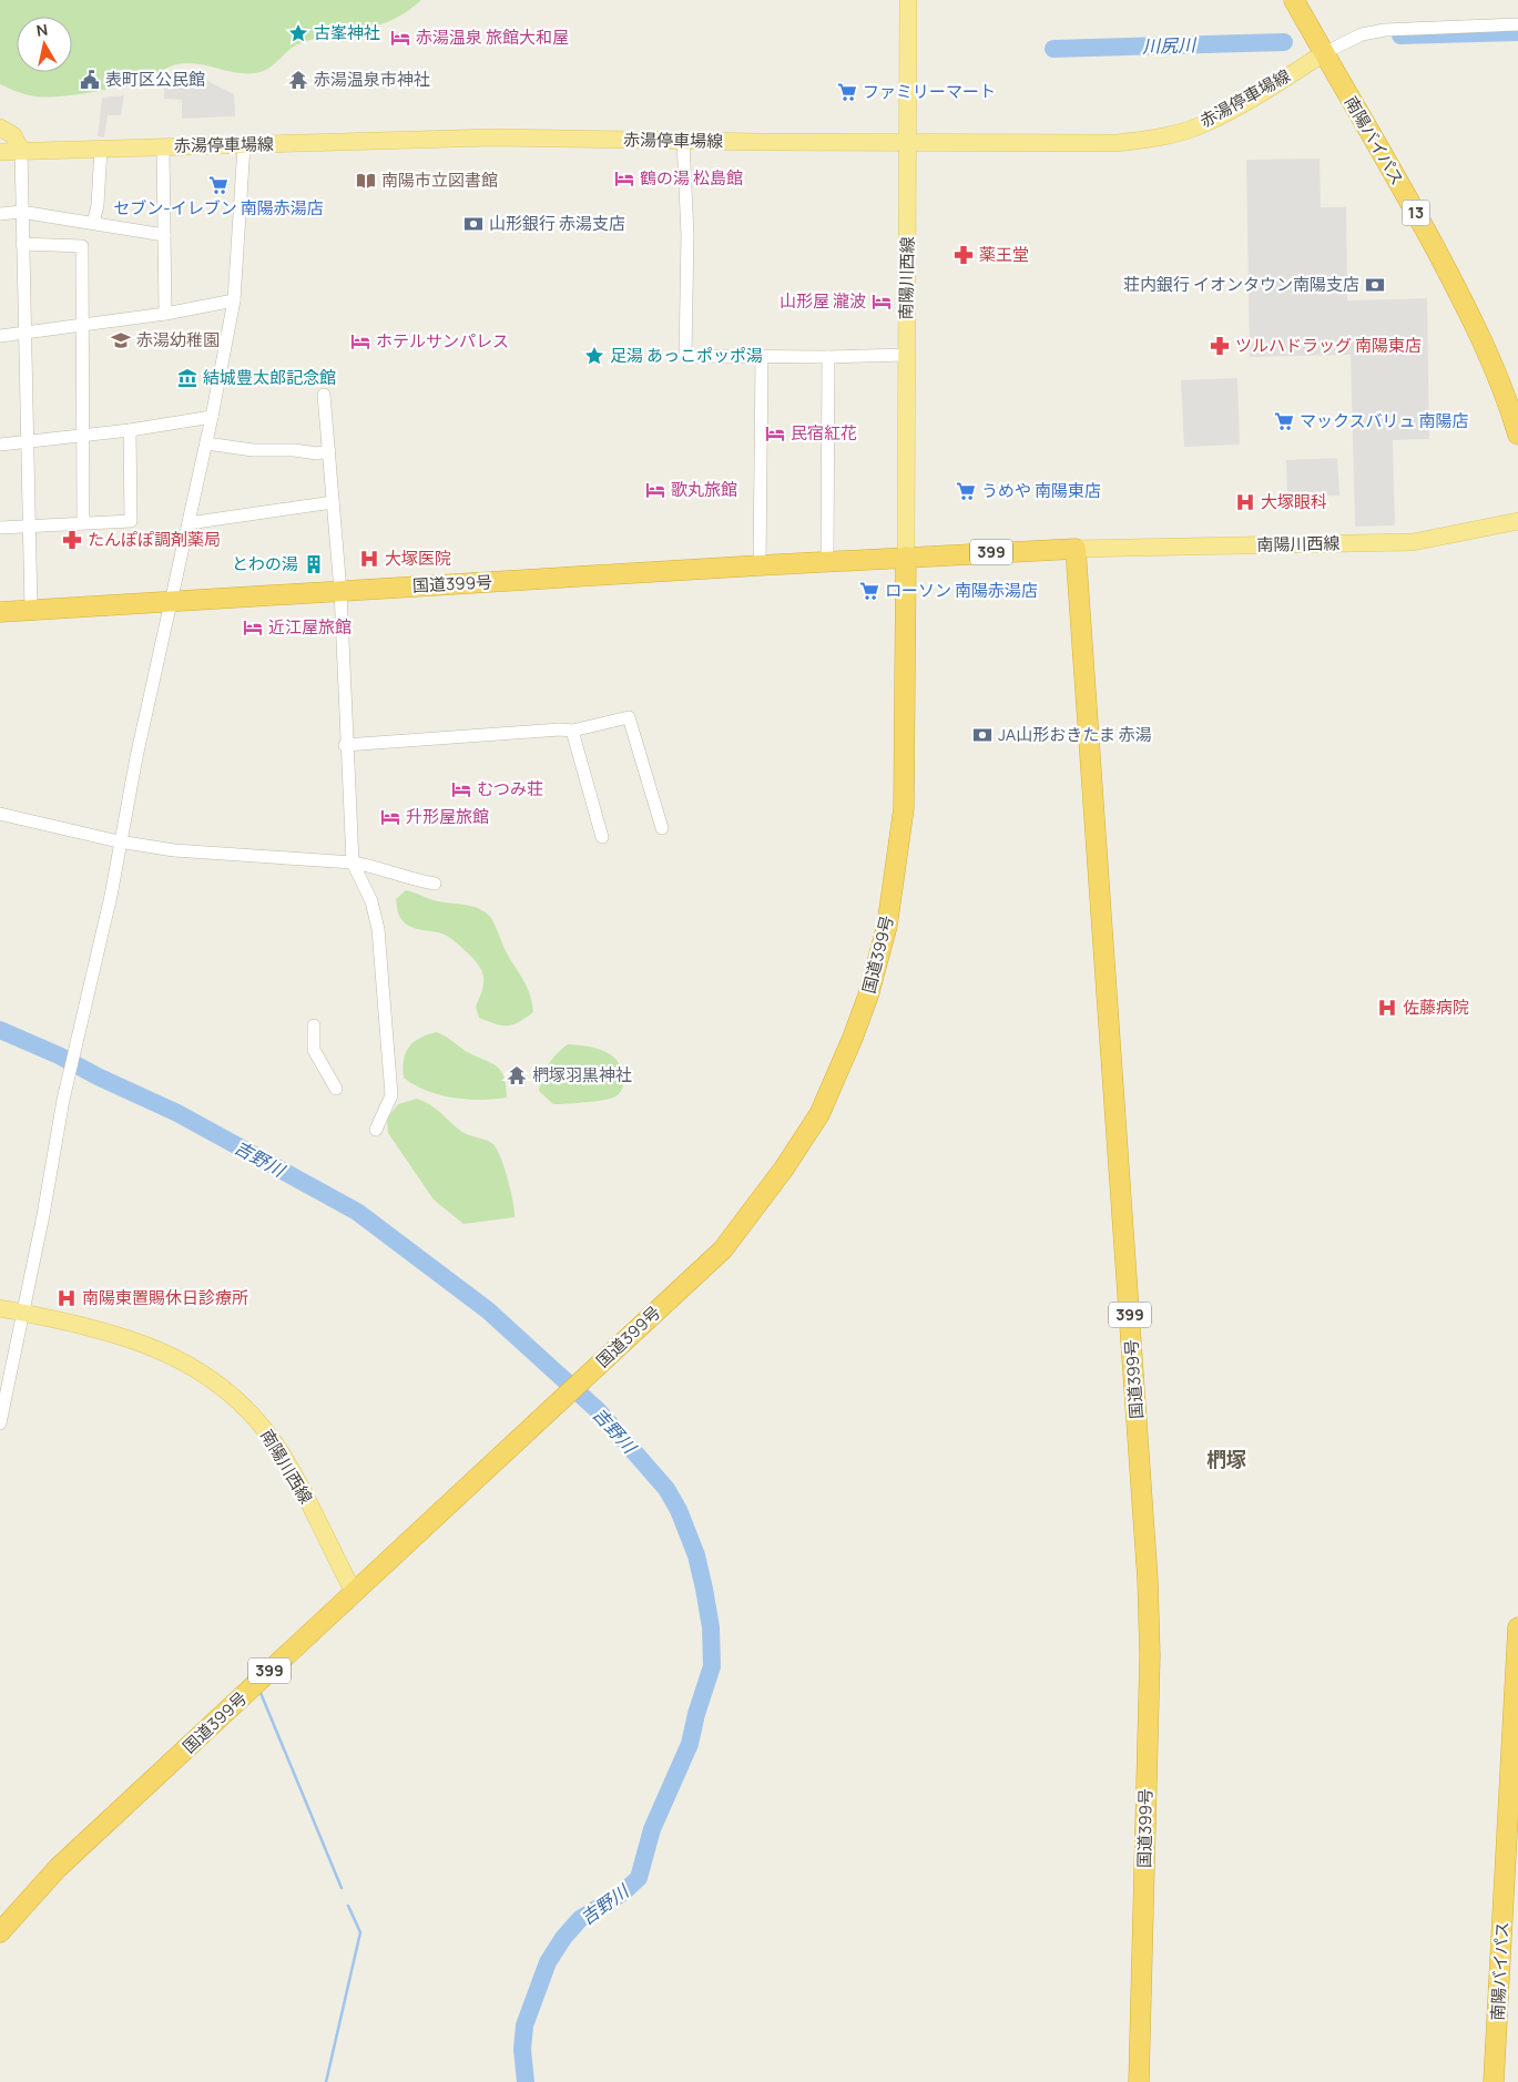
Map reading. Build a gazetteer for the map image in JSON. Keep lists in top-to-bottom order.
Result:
{
  "streets": {
    "highway": [
      "南陽バイパス",
      "13",
      "399",
      "国道399号"
    ],
    "main road": ["赤湯停車場線", "南陽川西線"]
  },
  "crossings": [
    ["赤湯停車場線", "南陽バイパス"],
    ["赤湯停車場線", "南陽川西線"],
    ["南陽川西線", "国道399号"]
  ],
  "districts": ["椚塚"],
  "water": ["川尻川", "吉野川"],
  "places": {
    "place": ["古峯神社", "足湯 あっこポッポ湯"],
    "hotel": [
      "赤湯温泉 旅館大和屋",
      "鶴の湯 松島館",
      "山形屋 瀧波",
      "ホテルサンパレス",
      "民宿紅花",
      "歌丸旅館",
      "近江屋旅館",
      "むつみ荘",
      "升形屋旅館"
    ],
    "public building": ["表町区公民館"],
    "temple": ["赤湯温泉市神社", "椚塚羽黒神社"],
    "supermarket": [
      "ファミリーマート",
      "セブン-イレブン 南陽赤湯店",
      "マックスバリュ 南陽店",
      "うめや 南陽東店",
      "ローソン 南陽赤湯店"
    ],
    "library": ["南陽市立図書館"],
    "bank": ["山形銀行 赤湯支店", "荘内銀行 イオンタウン南陽支店", "JA山形おきたま 赤湯"],
    "pharmacy": ["薬王堂", "ツルハドラッグ 南陽東店", "たんぽぽ調剤薬局"],
    "school or university": ["赤湯幼稚園"],
    "museum": ["結城豊太郎記念館"],
    "hospital": [
      "大塚眼科",
      "大塚医院",
      "佐藤病院",
      "南陽東置賜休日診療所"
    ],
    "building": ["とわの湯"]
  },
  "north": "top"
}
